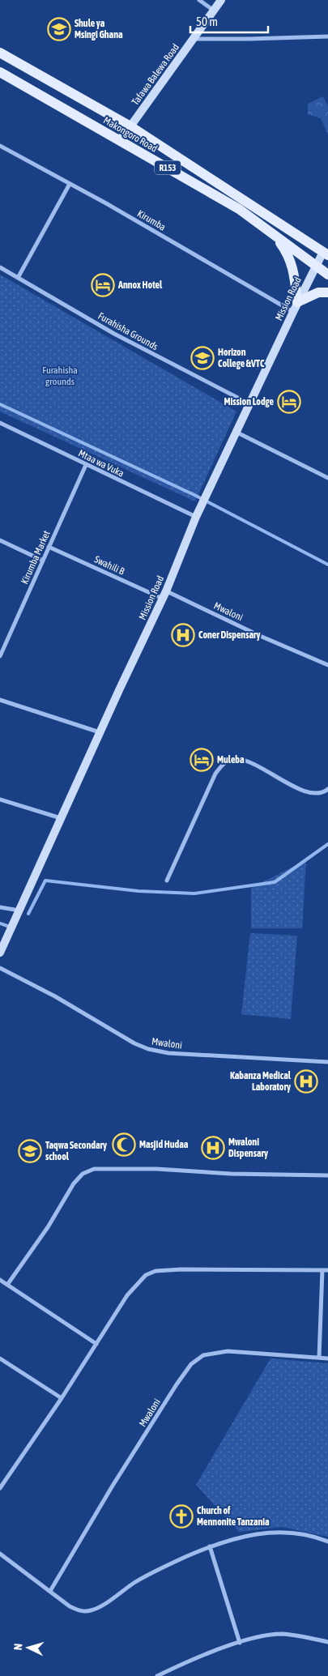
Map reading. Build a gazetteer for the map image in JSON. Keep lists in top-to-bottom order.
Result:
{
  "streets": {
    "main road": ["Makongoro Road", "R153"],
    "street": [
      "Tafawa Balewa Road",
      "Kirumba",
      "Mission Road",
      "Furahisha Grounds",
      "Mtaa wa Vuka",
      "Kirumba Market",
      "Swahili B",
      "Mwaloni"
    ]
  },
  "crossings": [
    ["Tafawa Balewa Road", "Makongoro Road"],
    ["Makongoro Road", "Mission Road"],
    ["Kirumba", "Mission Road"],
    ["Mission Road", "Furahisha Grounds"],
    ["Mission Road", "Mtaa wa Vuka"],
    ["Mission Road", "Swahili B"],
    ["Mission Road", "Mwaloni"],
    ["Mtaa wa Vuka", "Kirumba Market"],
    ["Kirumba Market", "Swahili B"],
    ["Swahili B", "Mwaloni"]
  ],
  "parks": ["Furahisha grounds"],
  "places": {
    "school or university": ["Shule ya Msingi Ghana", "Horizon College &VTC", "Taqwa Secondary school"],
    "hotel": ["Annox Hotel", "Mission Lodge", "Muleba"],
    "hospital": ["Coner Dispensary", "Kabanza Medical Laboratory", "Mwaloni Dispensary"],
    "mosque": ["Masjid Hudaa"],
    "church": ["Church of Mennonite Tanzania"]
  },
  "scale_bar": "50 m",
  "north": "left"
}
